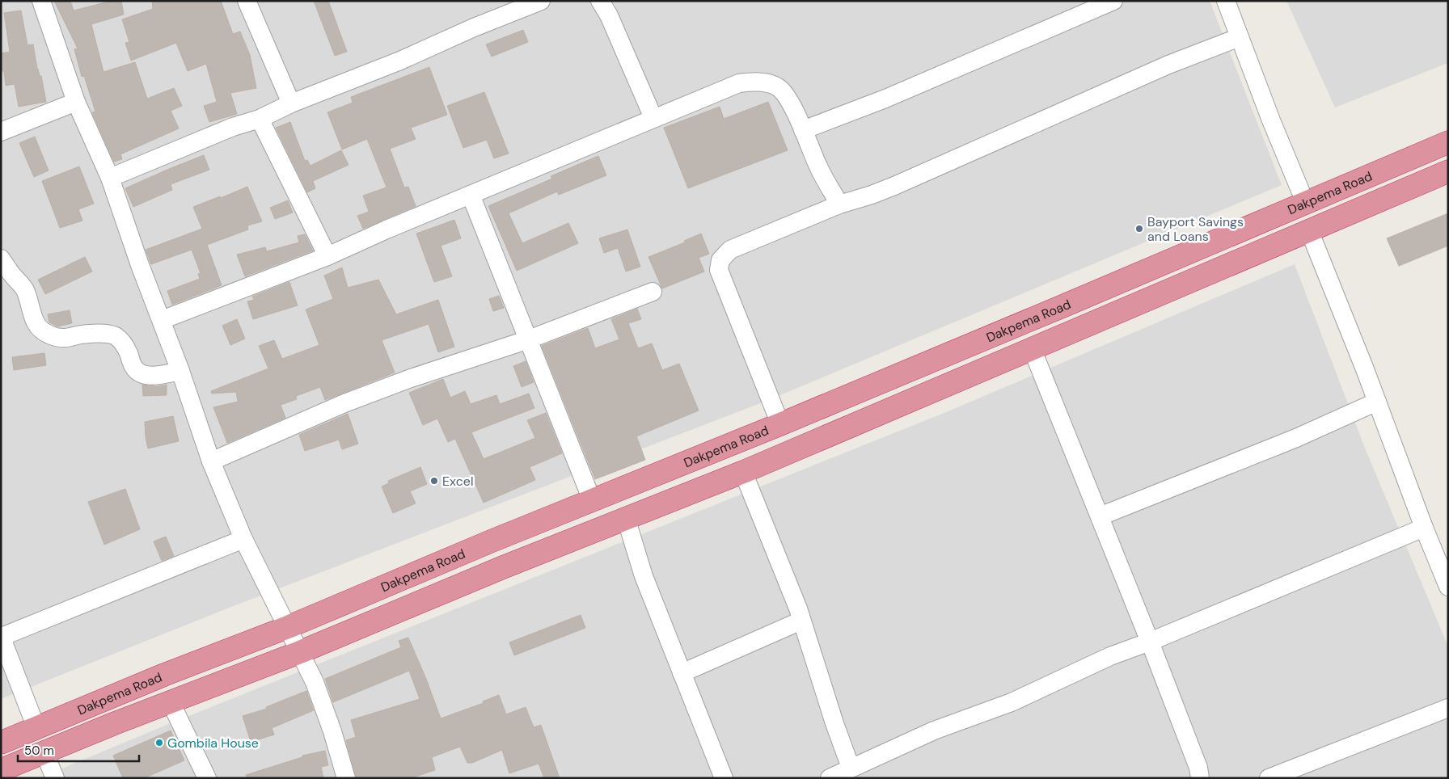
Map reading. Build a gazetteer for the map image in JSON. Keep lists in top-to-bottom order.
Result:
{
  "streets": {
    "highway": ["Dakpema Road"]
  },
  "places": ["Bayport Savings and Loans", "Excel", "Gombila House"],
  "scale_bar": "50 m"
}
